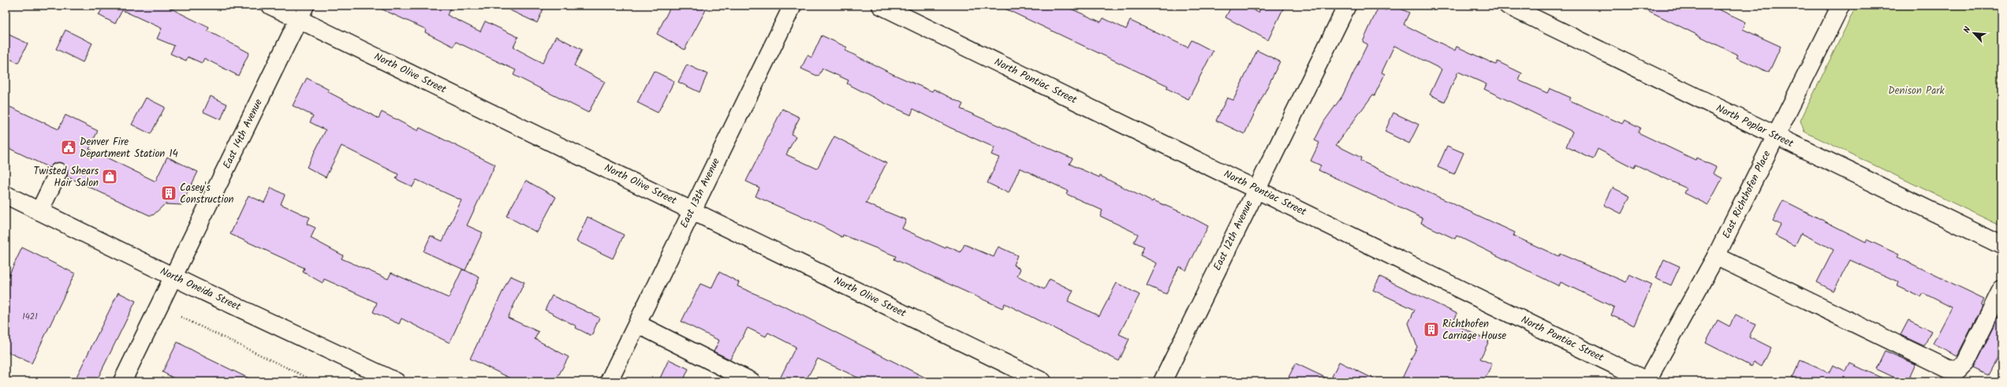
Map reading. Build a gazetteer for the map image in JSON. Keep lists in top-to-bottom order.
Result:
{
  "streets": {
    "street": [
      "North Olive Street",
      "North Pontiac Street",
      "North Poplar Street",
      "East 14th Avenue",
      "East 13th Avenue",
      "East Richthofen Place",
      "East 12th Avenue",
      "North Oneida Street"
    ]
  },
  "crossings": [
    ["North Olive Street", "East 14th Avenue"],
    ["North Olive Street", "East 13th Avenue"],
    ["North Pontiac Street", "East Richthofen Place"],
    ["North Pontiac Street", "East 12th Avenue"],
    ["North Poplar Street", "East Richthofen Place"],
    ["East 14th Avenue", "North Oneida Street"]
  ],
  "parks": ["Denison Park"],
  "places": {
    "public building": ["Denver Fire Department Station 14"],
    "shop": ["Twisted Shears Hair Salon"],
    "building": ["Casey's Construction", "Richthofen Carriage House"]
  },
  "house_numbers": ["1421"],
  "north": "top left"
}
